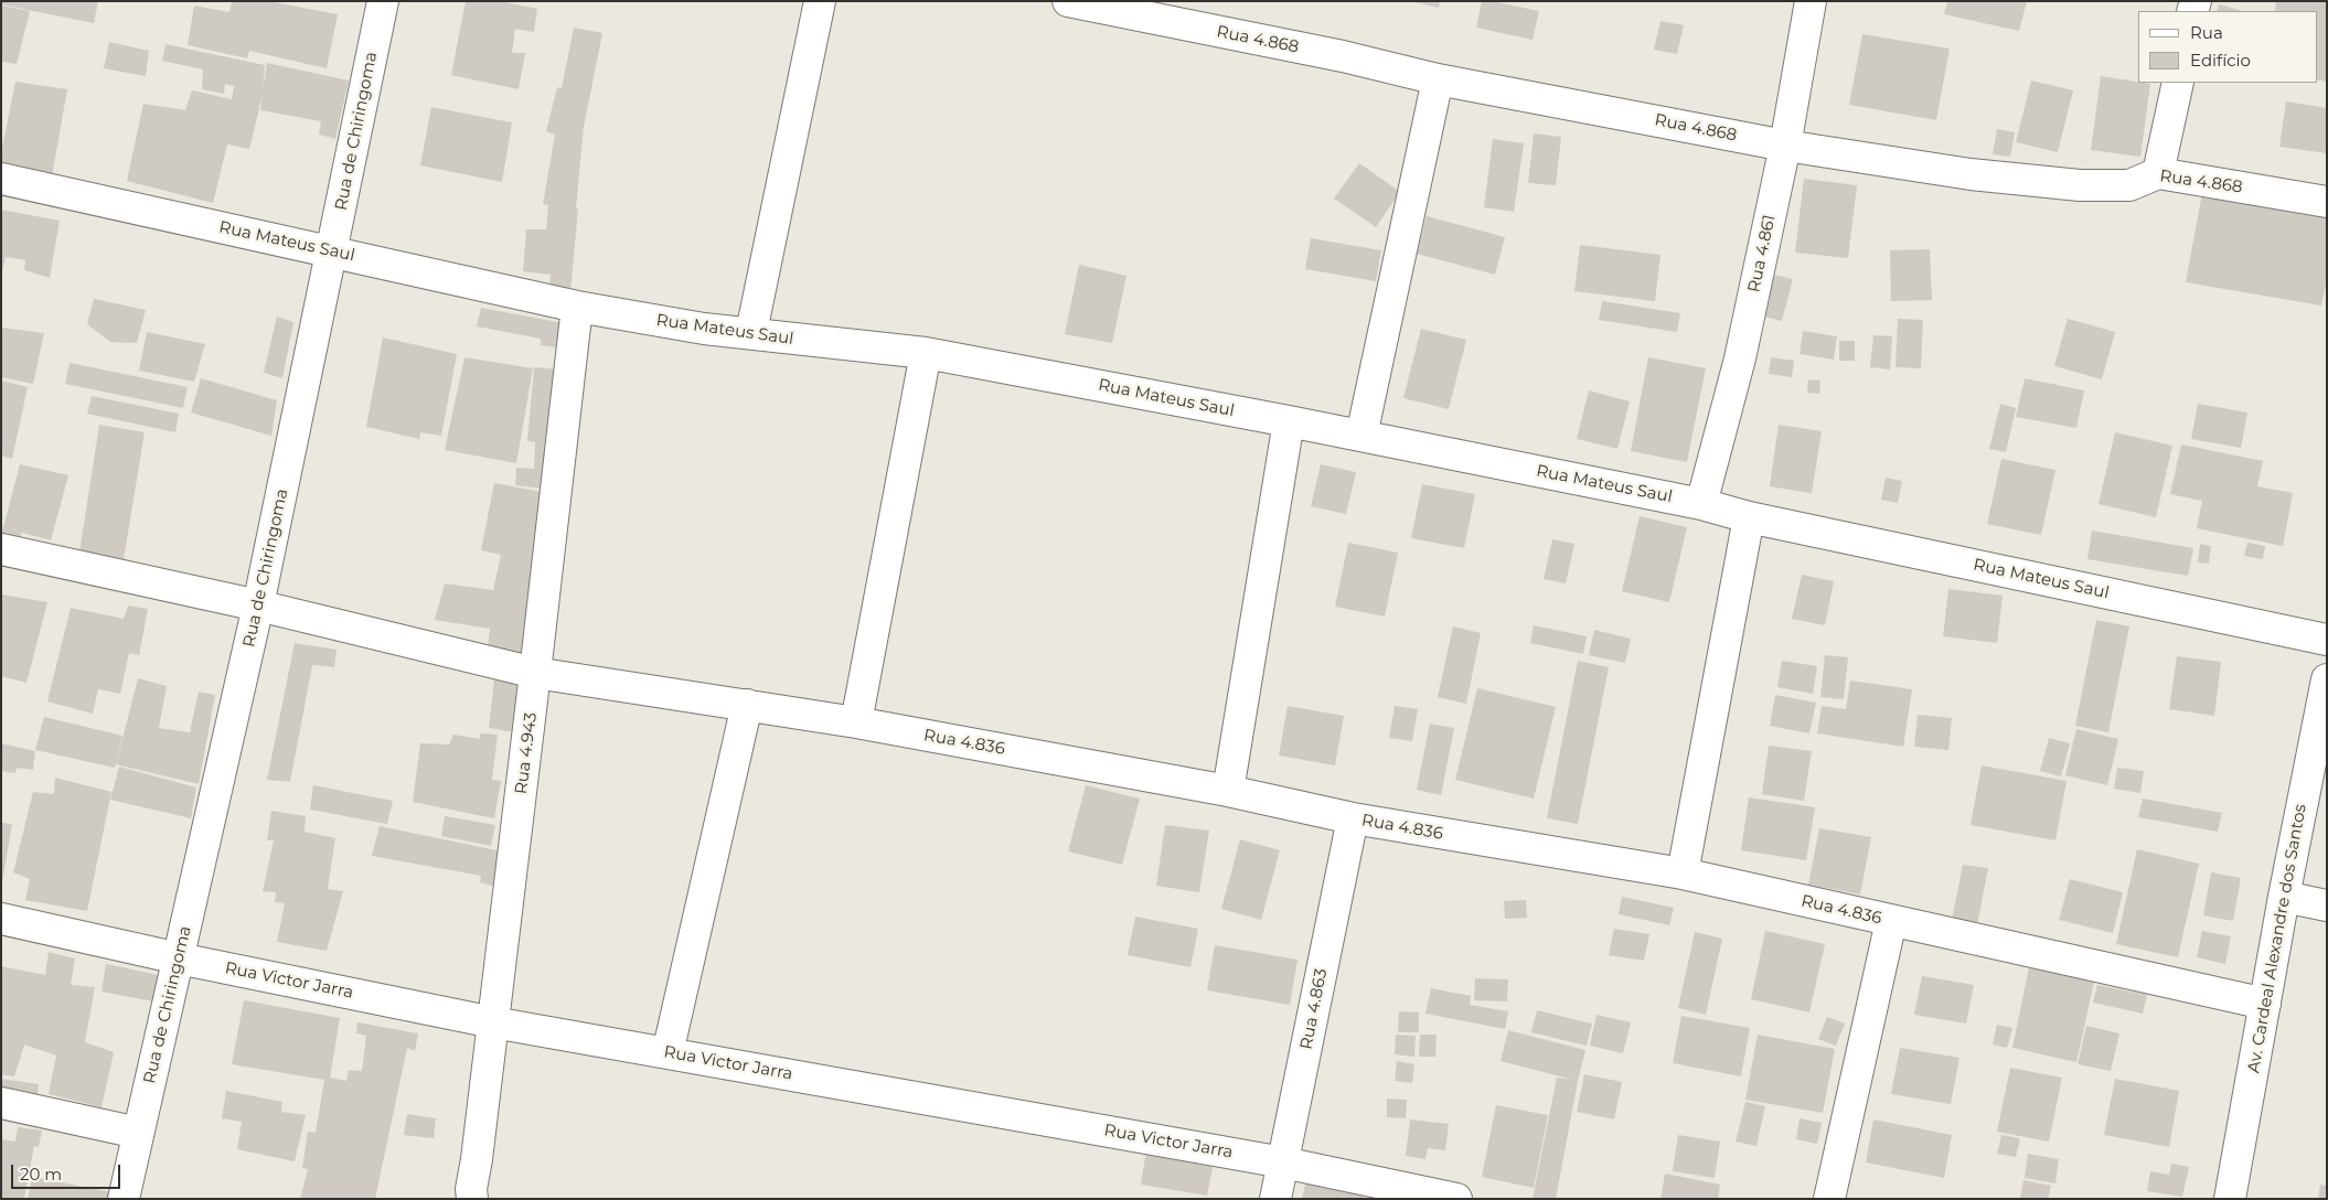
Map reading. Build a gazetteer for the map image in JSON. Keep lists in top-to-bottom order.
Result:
{
  "streets": {
    "street": [
      "Rua 4.868",
      "Rua de Chiringoma",
      "Rua Mateus Saul",
      "Rua 4.861",
      "Rua 4.836",
      "Rua 4.943",
      "Av. Cardeal Alexandre dos Santos",
      "Rua Victor Jarra",
      "Rua 4.863"
    ]
  },
  "crossings": [
    ["Rua 4.868", "Rua 4.861"],
    ["Rua de Chiringoma", "Rua Mateus Saul"],
    ["Rua de Chiringoma", "Rua 4.836"],
    ["Rua de Chiringoma", "Rua Victor Jarra"],
    ["Rua Mateus Saul", "Rua 4.861"],
    ["Rua Mateus Saul", "Rua 4.943"],
    ["Rua 4.836", "Rua 4.943"],
    ["Rua 4.836", "Av. Cardeal Alexandre dos Santos"],
    ["Rua 4.836", "Rua 4.863"],
    ["Rua 4.943", "Rua Victor Jarra"],
    ["Rua Victor Jarra", "Rua 4.863"]
  ],
  "legend": ["Rua", "Edifício"],
  "scale_bar": "20 m"
}
